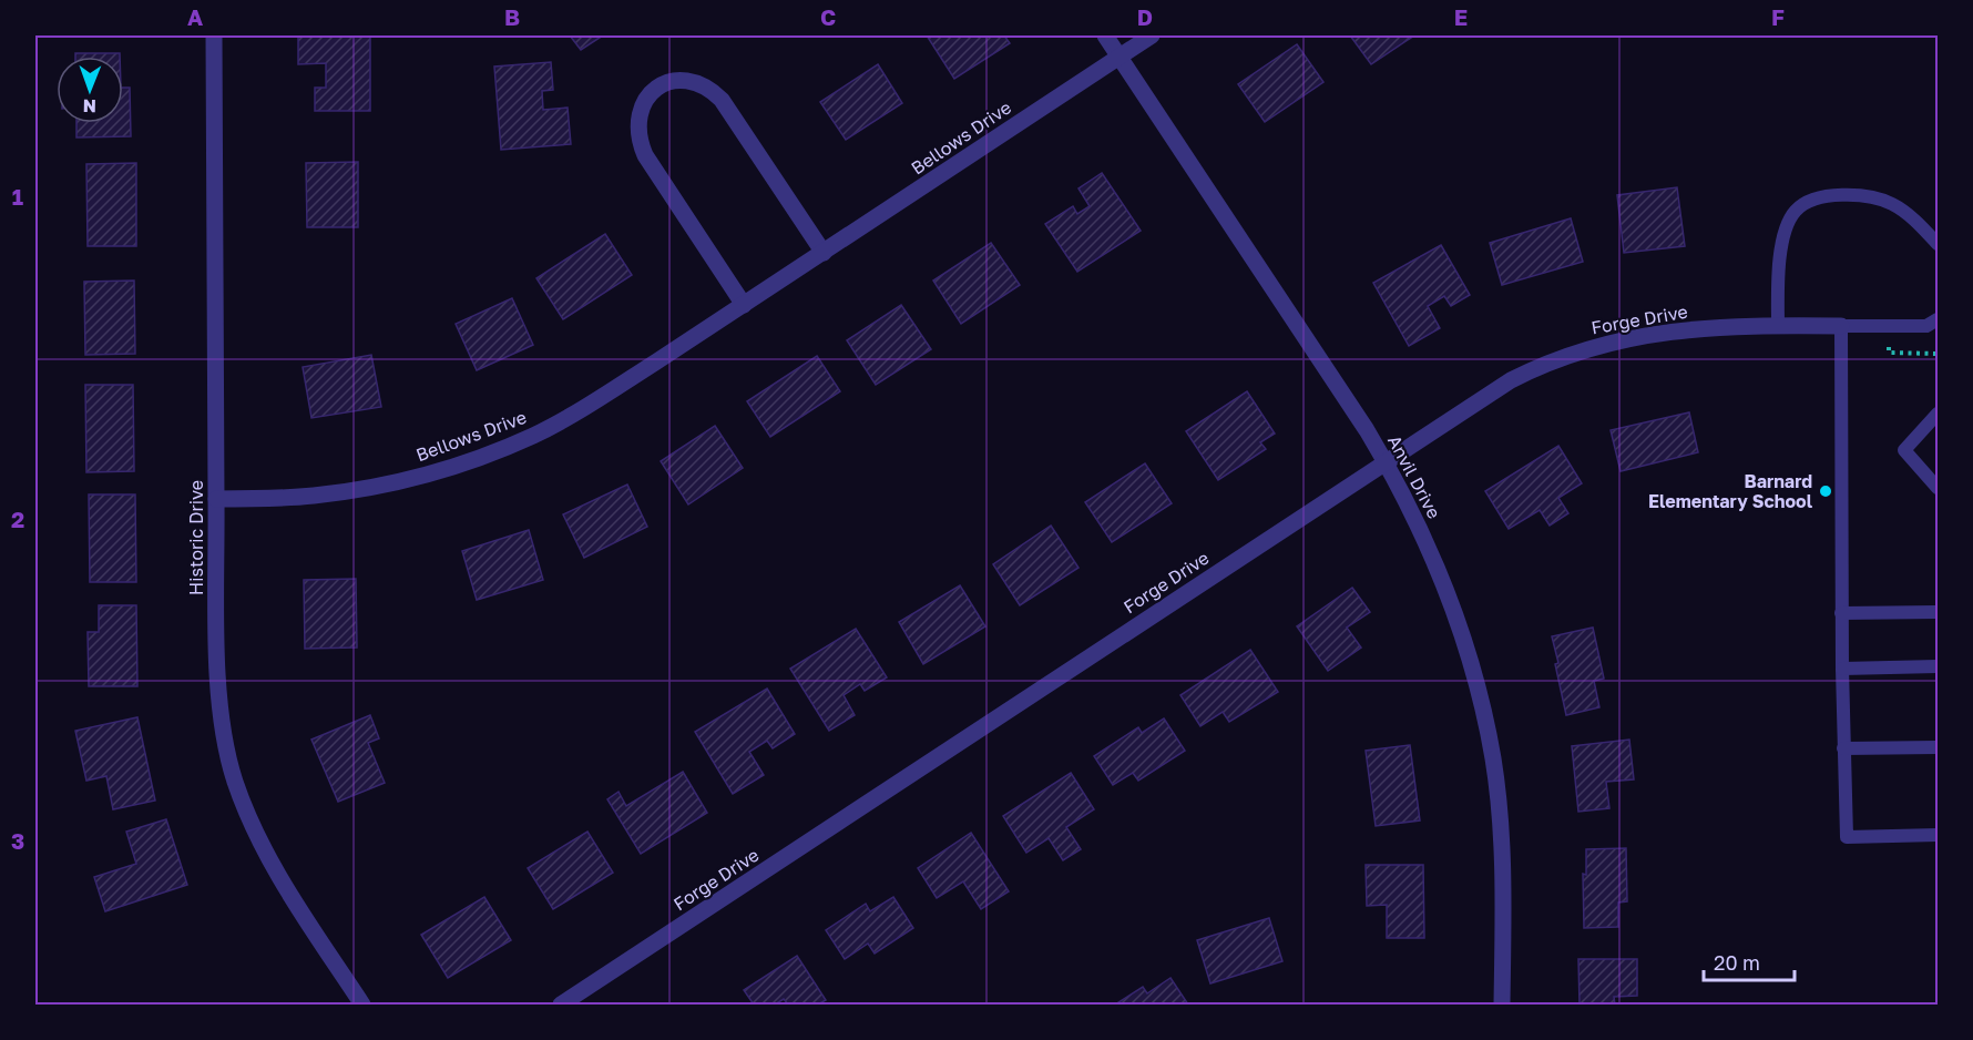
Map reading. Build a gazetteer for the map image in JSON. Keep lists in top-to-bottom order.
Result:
{
  "streets": {
    "street": [
      "Bellows Drive",
      "Forge Drive",
      "Anvil Drive",
      "Historic Drive"
    ]
  },
  "crossings": [
    ["Bellows Drive", "Anvil Drive"],
    ["Bellows Drive", "Historic Drive"],
    ["Forge Drive", "Anvil Drive"]
  ],
  "places": ["Barnard Elementary School"],
  "scale_bar": "20 m",
  "north": "bottom",
  "grid": {
    "columns": [
      "A",
      "B",
      "C",
      "D",
      "E",
      "F"
    ],
    "rows": ["1", "2", "3"]
  }
}
